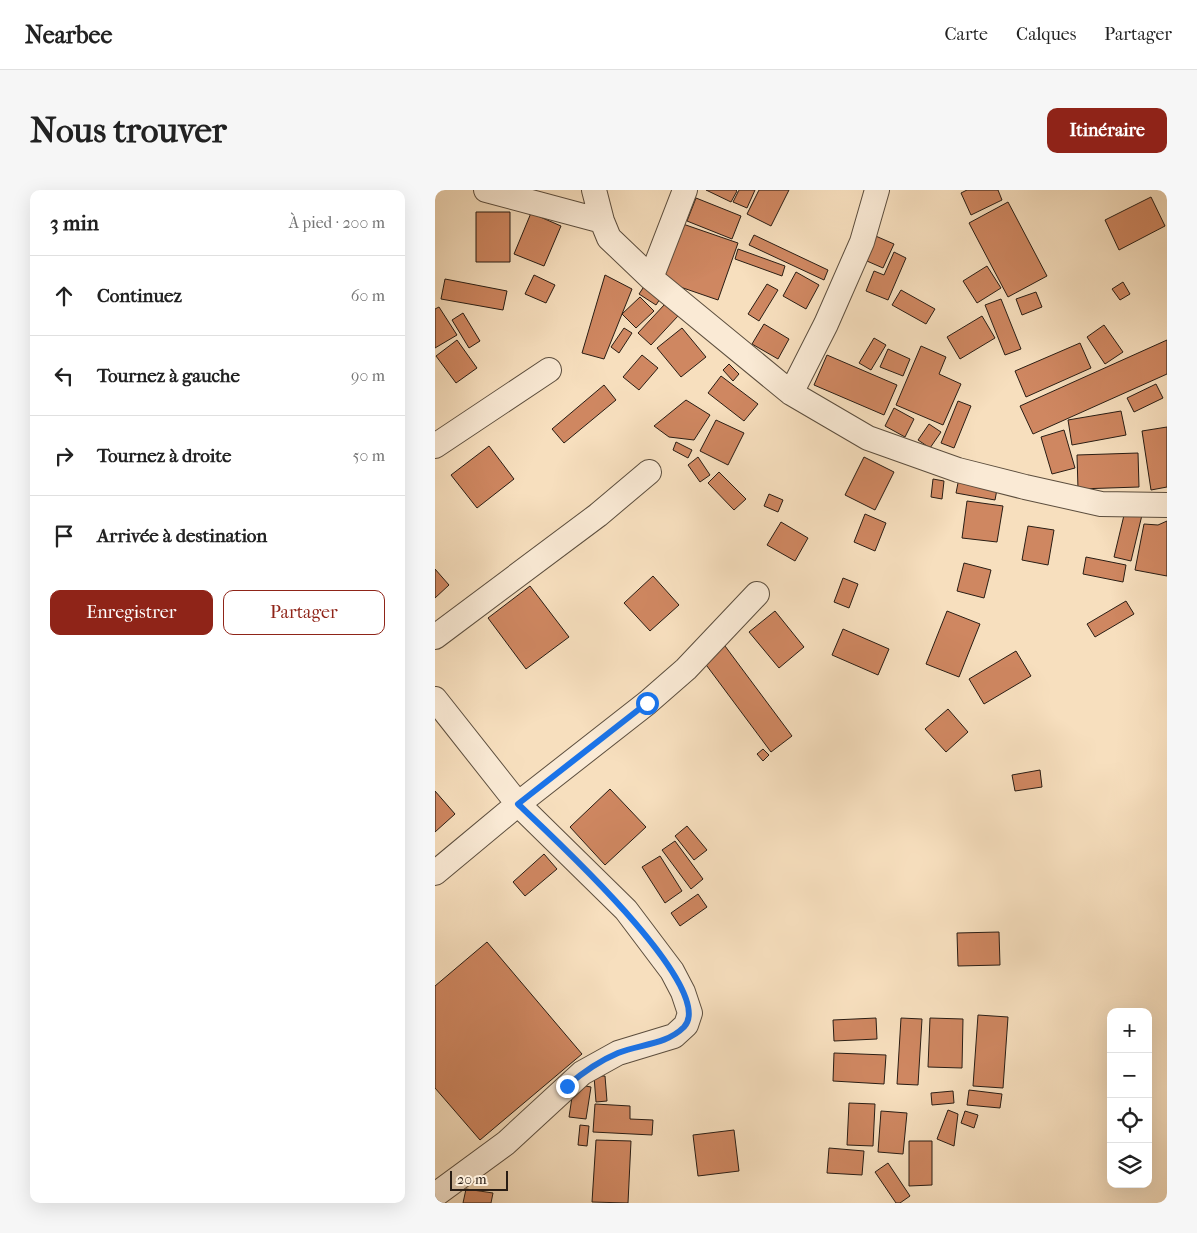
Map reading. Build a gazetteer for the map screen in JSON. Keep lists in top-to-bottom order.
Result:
{
  "scale_bar": "20 m",
  "page": {
    "header": "Nearbee",
    "nav": ["Carte", "Calques", "Partager"],
    "buttons": [
      "Itinéraire",
      ["Enregistrer", "Partager"]
    ],
    "title": "Nous trouver",
    "heading": ["3 min", "À pied · 200 m"],
    "list": [
      ["Continuez", "60 m"],
      ["Tournez à gauche", "90 m"],
      ["Tournez à droite", "50 m"],
      "Arrivée à destination"
    ],
    "map_buttons": ["+", "−"],
    "scale": "20 m"
  }
}
